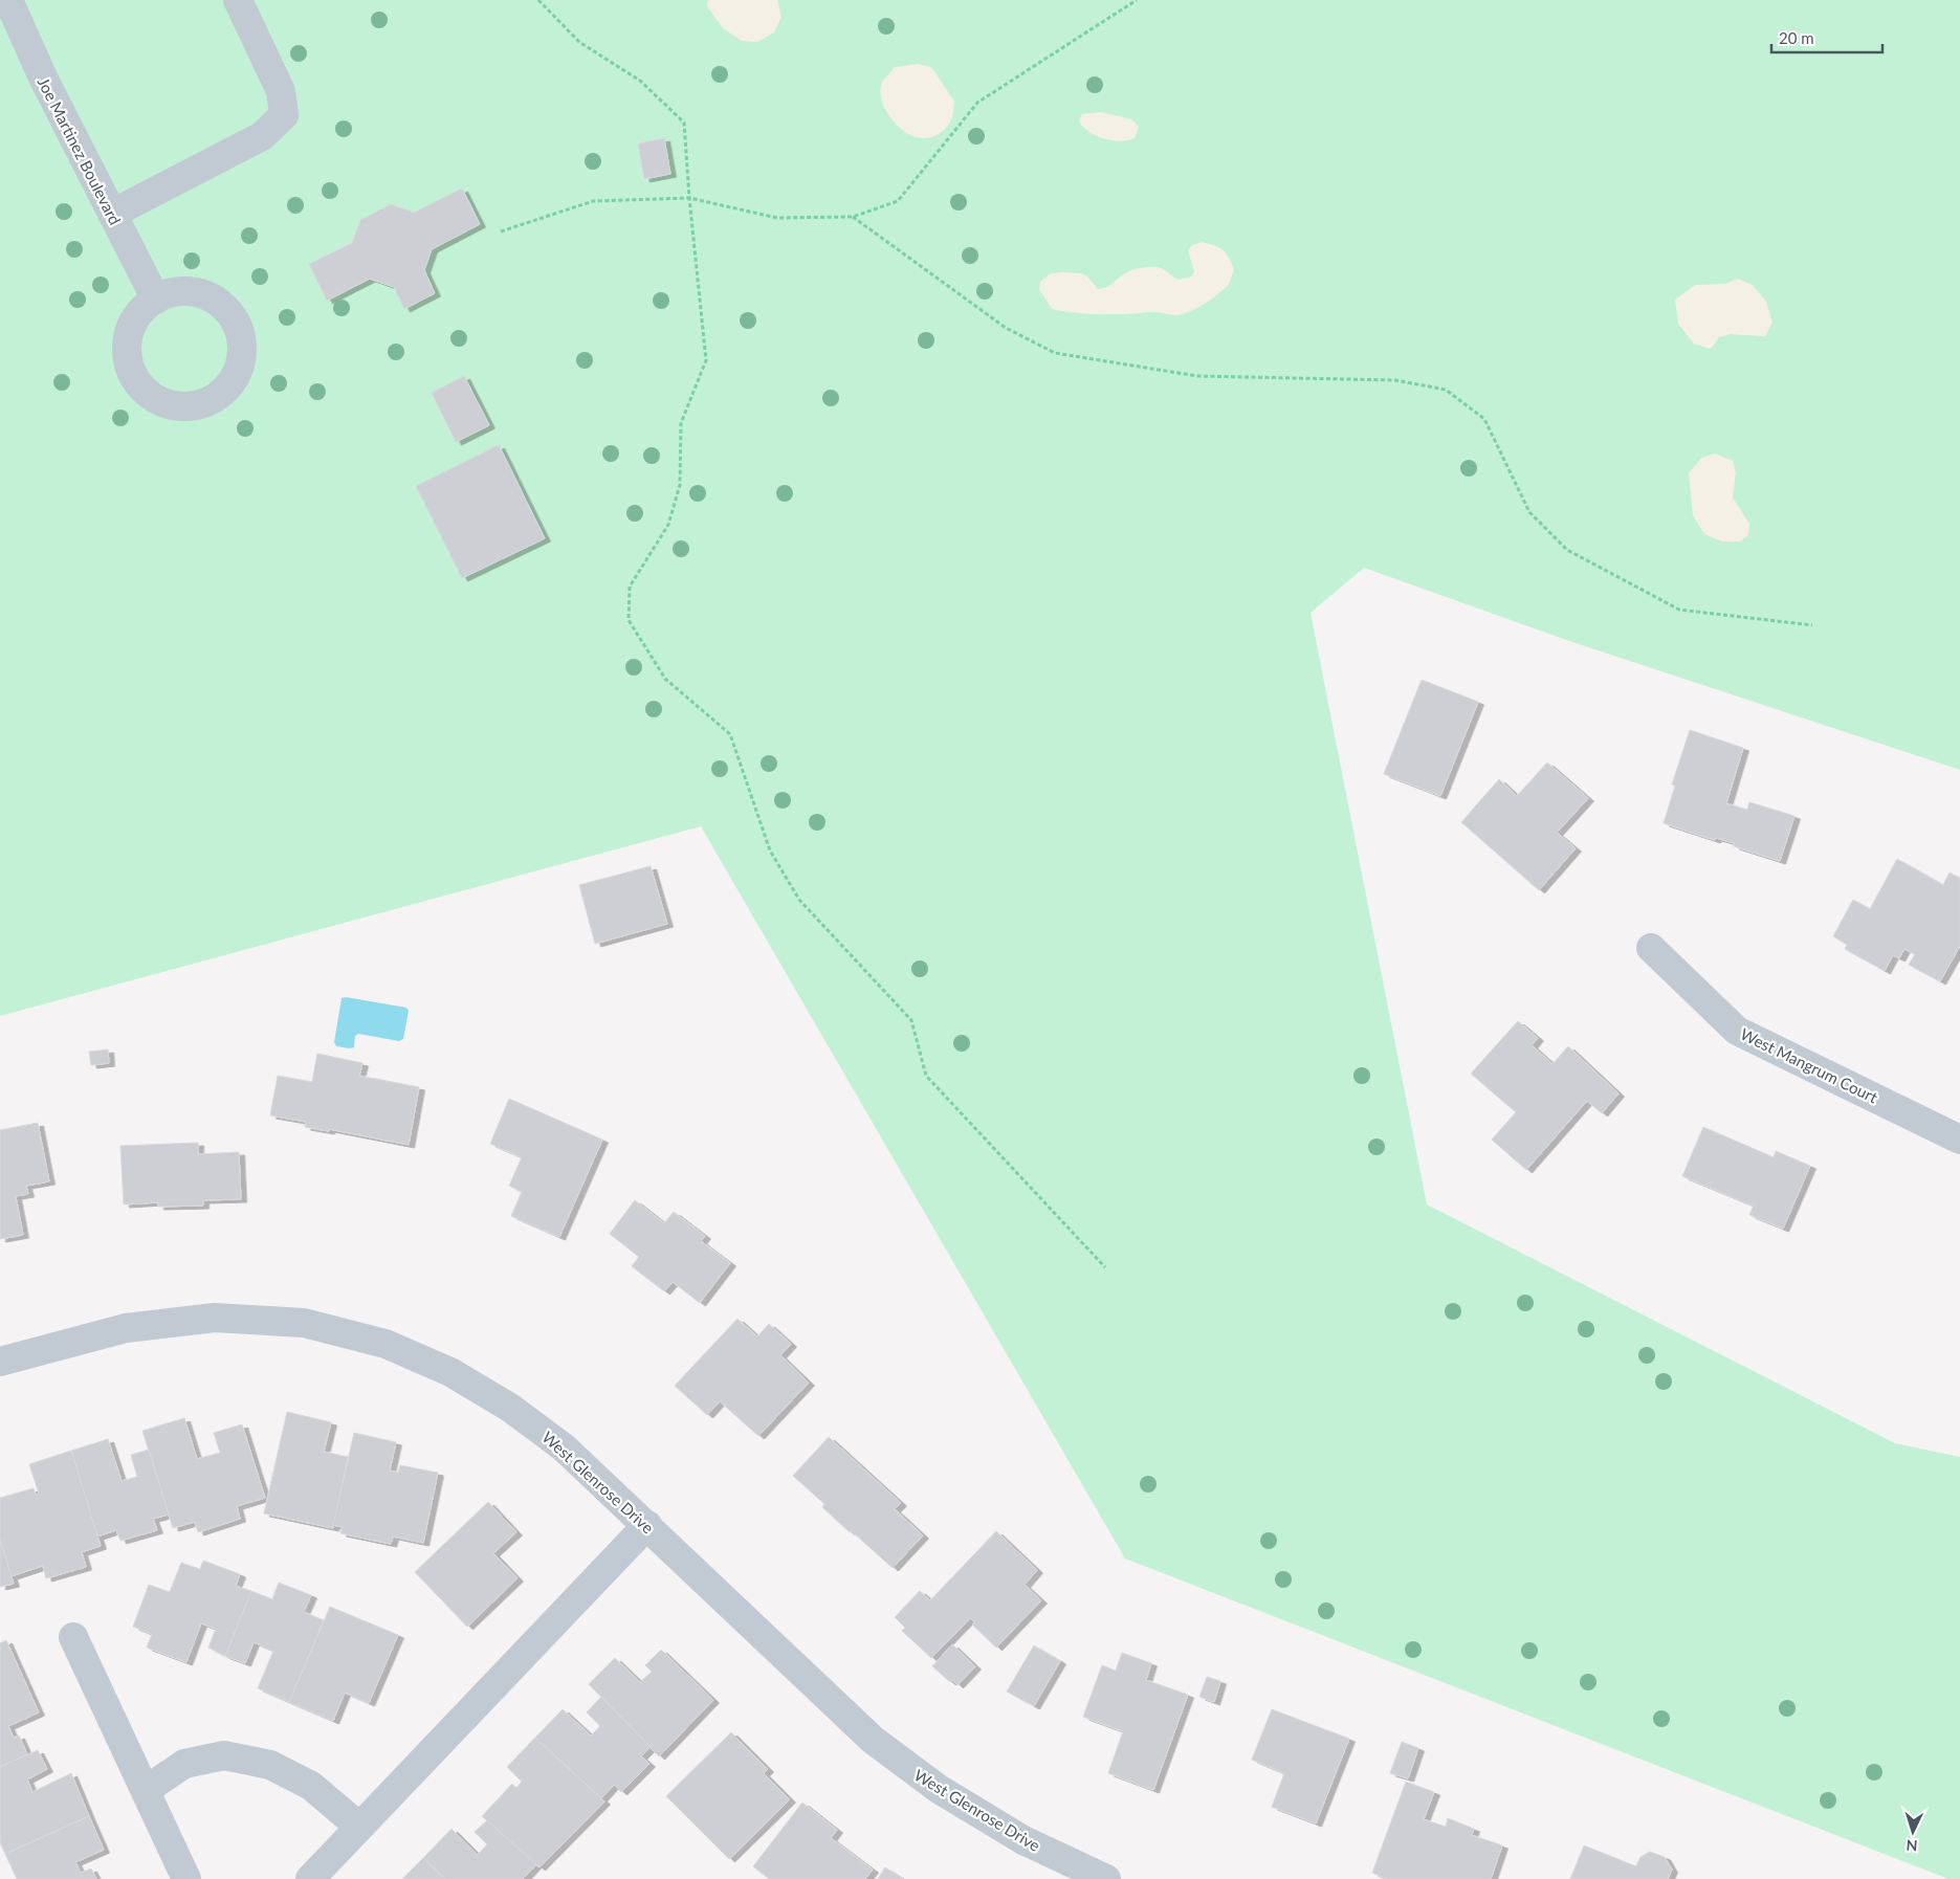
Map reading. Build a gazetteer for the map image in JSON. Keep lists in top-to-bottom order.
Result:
{
  "streets": {
    "street": ["Joe Martinez Boulevard", "West Mangrum Court", "West Glenrose Drive"]
  },
  "scale_bar": "20 m",
  "north": "bottom"
}
